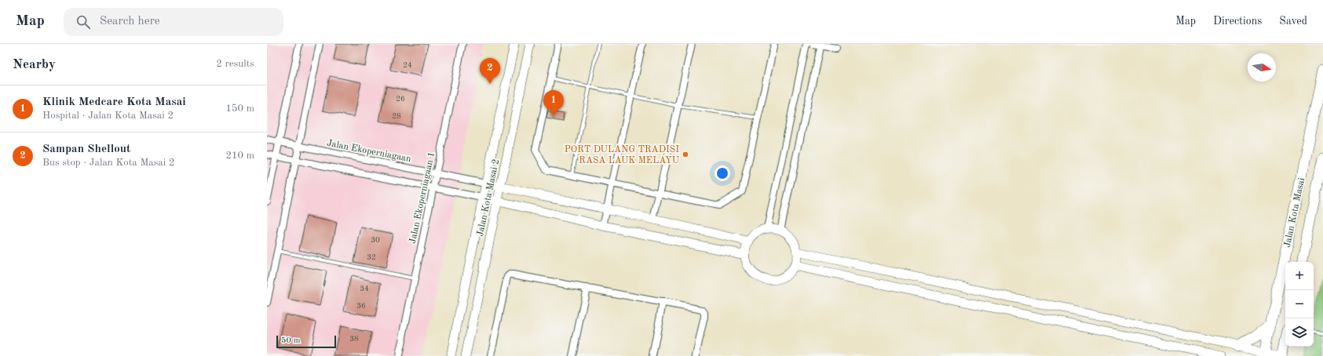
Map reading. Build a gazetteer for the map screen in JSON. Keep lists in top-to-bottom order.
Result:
{
  "streets": {
    "main road": ["Jalan Kota Masai"],
    "street": ["Jalan Ekoperniagaan", "Jalan Ekoperniagaan 1", "Jalan Kota Masai 2"]
  },
  "crossings": [
    ["Jalan Ekoperniagaan", "Jalan Ekoperniagaan 1"],
    ["Jalan Ekoperniagaan", "Jalan Kota Masai 2"]
  ],
  "places": ["PORT DULANG TRADISI RASA LAUK MELAYU"],
  "house_numbers": [
    "24",
    "26",
    "28",
    "30",
    "32",
    "34",
    "36",
    "38"
  ],
  "scale_bar": "50 m",
  "north": "right",
  "page": {
    "header": "Map",
    "search": "Search here",
    "nav": ["Map", "Directions", "Saved"],
    "heading": ["Nearby", "2 results"],
    "pins": ["2", "1"],
    "list": [
      {
        "mark": "1",
        "name": "Klinik Medcare Kota Masai",
        "note": "Hospital · Jalan Kota Masai 2",
        "value": "150 m"
      },
      {
        "mark": "2",
        "name": "Sampan Shellout",
        "note": "Bus stop · Jalan Kota Masai 2",
        "value": "210 m"
      }
    ],
    "map_buttons": ["+", "−"],
    "scale": "50 m"
  }
}
